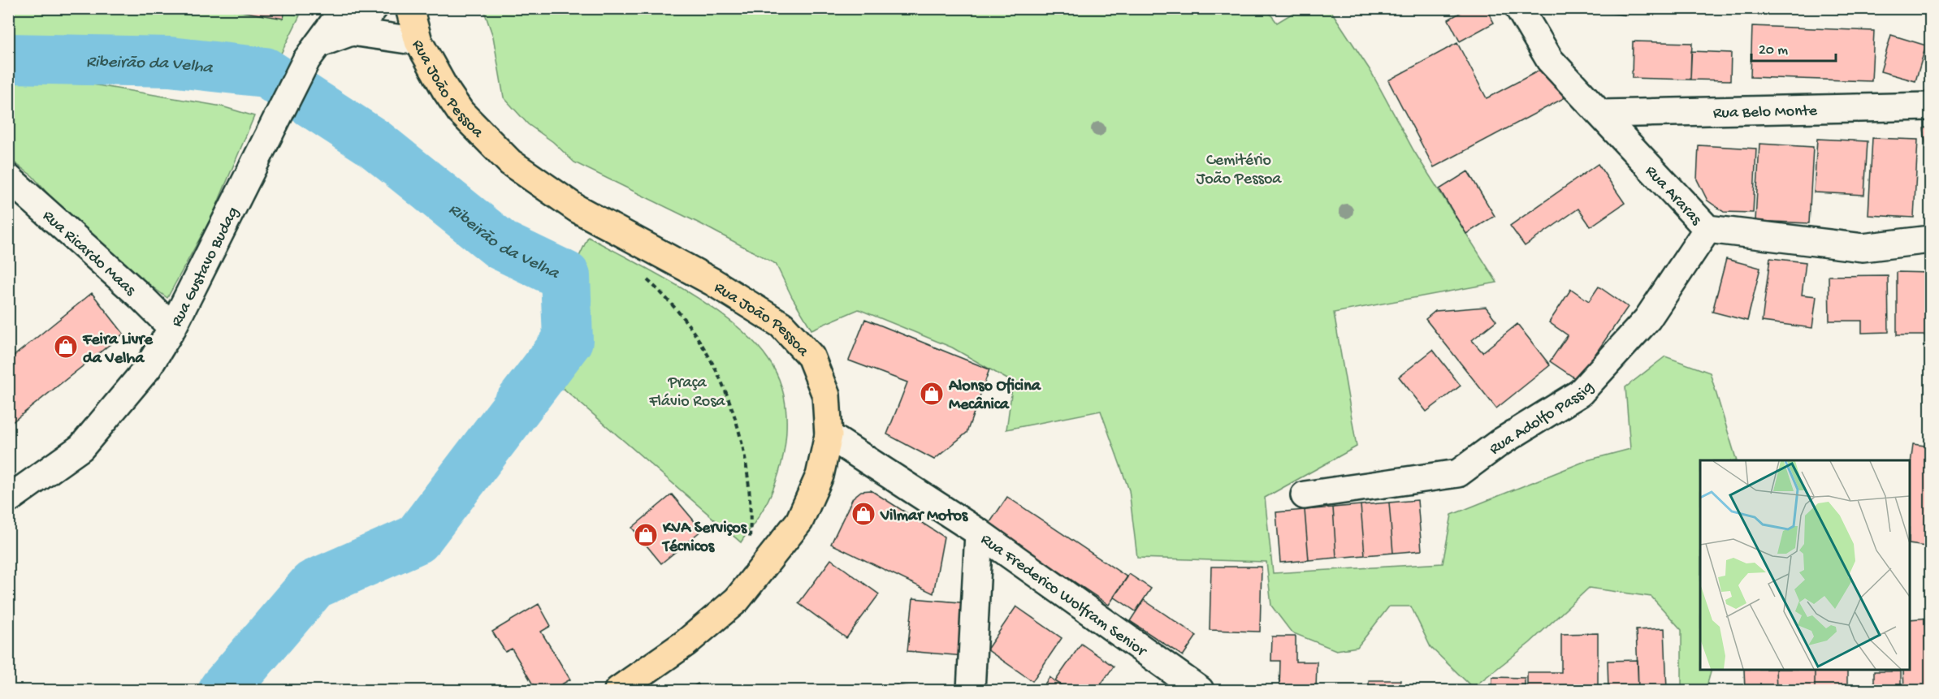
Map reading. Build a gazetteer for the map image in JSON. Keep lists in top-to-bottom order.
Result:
{
  "streets": {
    "main road": ["Rua João Pessoa"],
    "street": [
      "Rua Belo Monte",
      "Rua Araras",
      "Rua Ricardo Maas",
      "Rua Gustavo Budag",
      "Rua Adolfo Passig",
      "Rua Frederico Wolfram Senior"
    ]
  },
  "crossings": [
    ["Rua João Pessoa", "Rua Frederico Wolfram Senior"],
    ["Rua Belo Monte", "Rua Araras"],
    ["Rua Araras", "Rua Adolfo Passig"],
    ["Rua Ricardo Maas", "Rua Gustavo Budag"]
  ],
  "water": ["Ribeirão da Velha"],
  "parks": ["Cemitério João Pessoa", "Praça Flávio Rosa"],
  "places": {
    "shop": [
      "Feira Livre da Velha",
      "Alonso Oficina Mecânica",
      "Vilmar Motos",
      "KVA Serviços Técnicos"
    ]
  },
  "scale_bar": "20 m"
}
